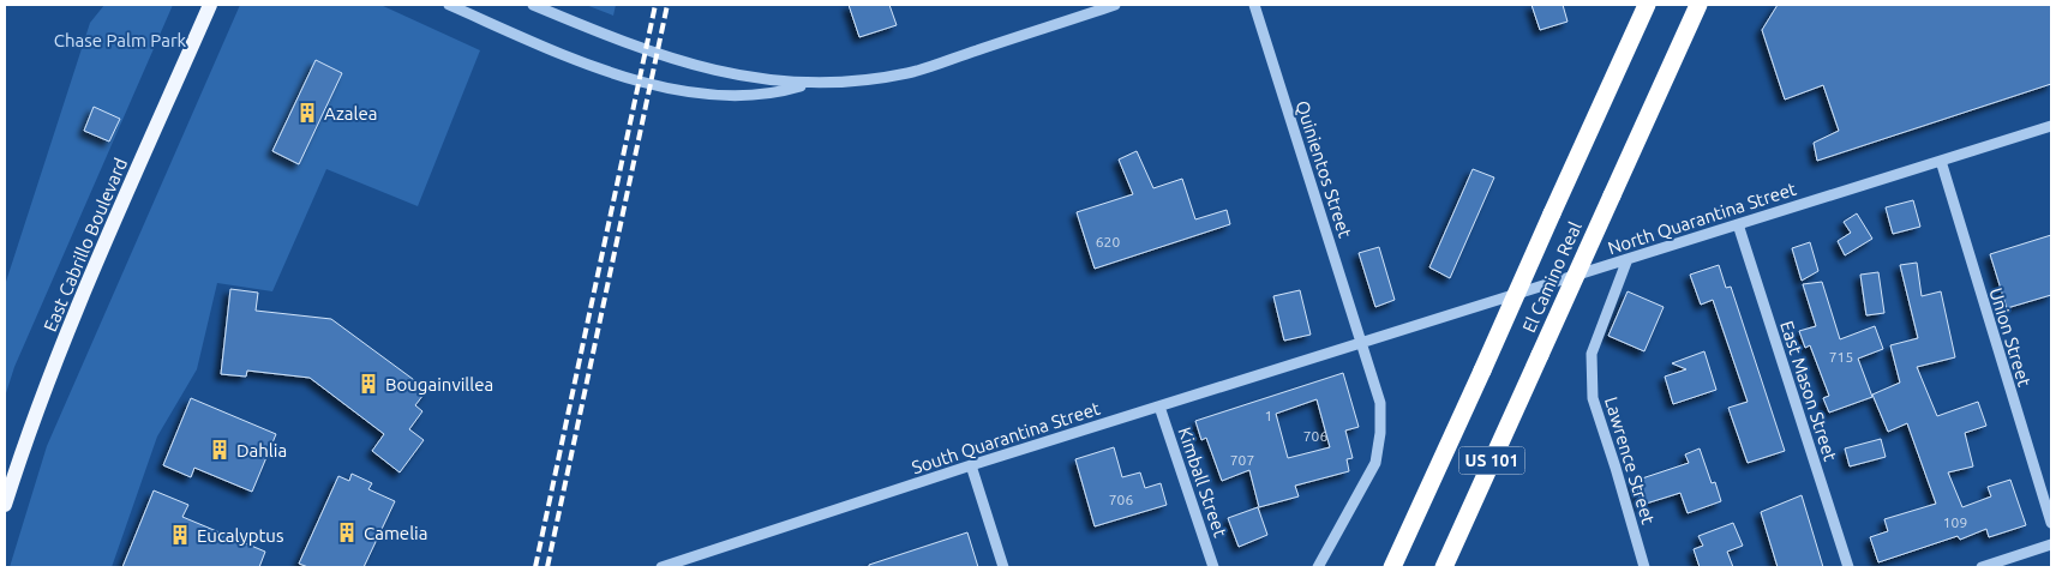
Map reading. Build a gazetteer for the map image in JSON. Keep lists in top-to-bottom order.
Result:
{
  "streets": {
    "highway": ["El Camino Real", "US 101"],
    "main road": ["East Cabrillo Boulevard"],
    "street": [
      "Quinientos Street",
      "North Quarantina Street",
      "Union Street",
      "East Mason Street",
      "South Quarantina Street",
      "Lawrence Street",
      "Kimball Street"
    ]
  },
  "crossings": [
    ["Quinientos Street", "North Quarantina Street"],
    ["Quinientos Street", "South Quarantina Street"],
    ["North Quarantina Street", "Union Street"],
    ["North Quarantina Street", "East Mason Street"],
    ["North Quarantina Street", "South Quarantina Street"],
    ["North Quarantina Street", "Lawrence Street"],
    ["South Quarantina Street", "Kimball Street"]
  ],
  "parks": ["Chase Palm Park"],
  "places": {
    "building": [
      "Azalea",
      "Bougainvillea",
      "Dahlia",
      "Camelia",
      "Eucalyptus"
    ]
  },
  "house_numbers": [
    "620",
    "715",
    "1",
    "706",
    "707",
    "706",
    "109"
  ]
}
